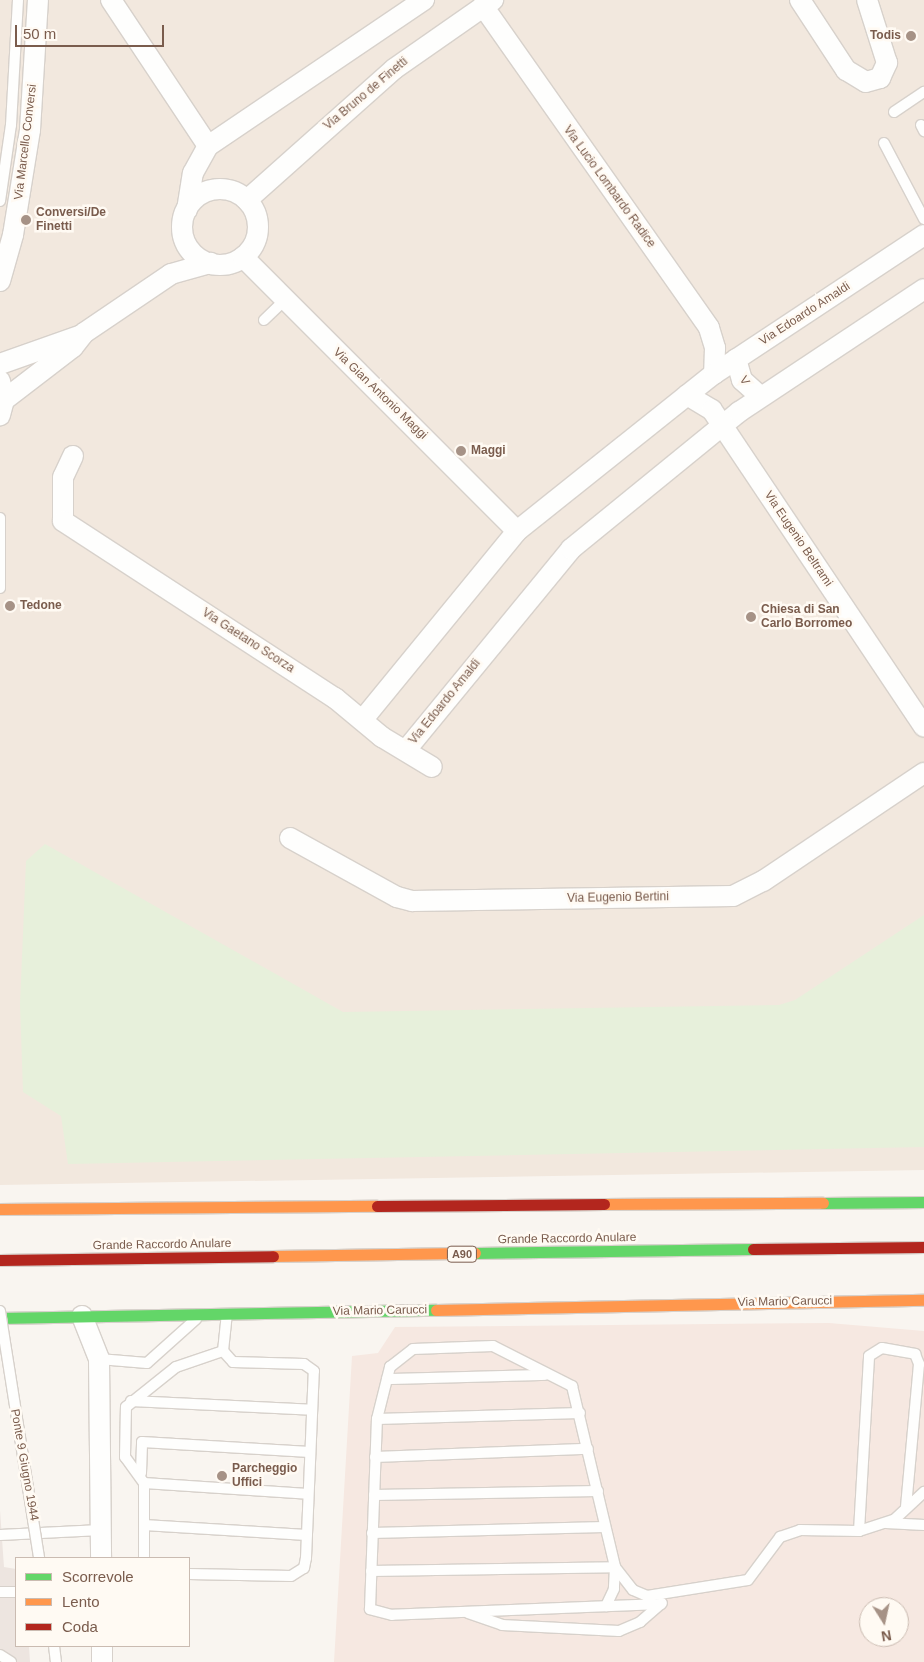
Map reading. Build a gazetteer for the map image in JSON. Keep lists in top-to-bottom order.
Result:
{
  "streets": {
    "main road": ["Grande Raccordo Anulare", "A90", "Via Mario Carucci"],
    "street": [
      "Via Bruno de Finetti",
      "Via Marcello Conversi",
      "Via Lucio Lombardo Radice",
      "Via Edoardo Amaldi",
      "V",
      "Via Gian Antonio Maggi",
      "Via Eugenio Beltrami",
      "Via Gaetano Scorza",
      "Via Eugenio Bertini"
    ],
    "lane": ["Ponte 9 Giugno 1944"]
  },
  "crossings": [
    ["Via Bruno de Finetti", "Via Lucio Lombardo Radice"],
    ["Via Bruno de Finetti", "Via Gian Antonio Maggi"],
    ["Via Lucio Lombardo Radice", "Via Edoardo Amaldi"],
    ["Via Edoardo Amaldi", "V"],
    ["Via Edoardo Amaldi", "Via Gian Antonio Maggi"],
    ["Via Edoardo Amaldi", "Via Eugenio Beltrami"],
    ["Via Edoardo Amaldi", "Via Gaetano Scorza"]
  ],
  "places": [
    "Todis",
    "Conversi/De Finetti",
    "Maggi",
    "Tedone",
    "Chiesa di San Carlo Borromeo",
    "Parcheggio Uffici"
  ],
  "legend": ["Scorrevole", "Lento", "Coda"],
  "scale_bar": "50 m",
  "north": "bottom"
}
